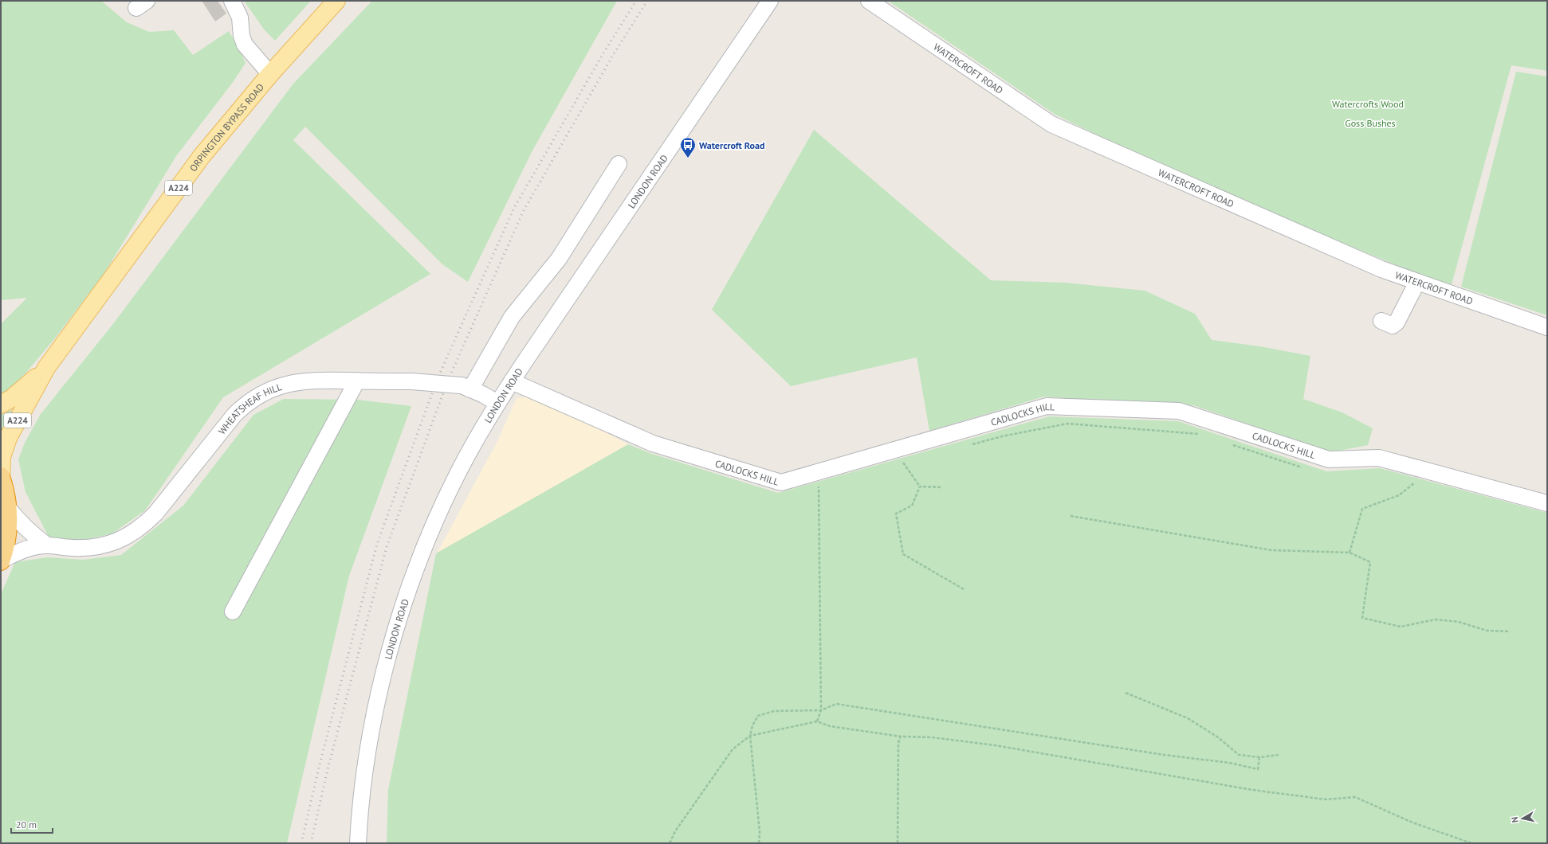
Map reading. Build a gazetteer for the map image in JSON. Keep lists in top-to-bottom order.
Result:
{
  "streets": {
    "main road": ["ORPINGTON BYPASS ROAD", "A224"],
    "street": [
      "WATERCROFT ROAD",
      "LONDON ROAD",
      "WHEATSHEAF HILL",
      "CADLOCKS HILL"
    ]
  },
  "crossings": [
    ["LONDON ROAD", "WHEATSHEAF HILL"],
    ["LONDON ROAD", "CADLOCKS HILL"]
  ],
  "parks": ["Watercrofts Wood", "Goss Bushes"],
  "places": {
    "bus stop": ["Watercroft Road"]
  },
  "scale_bar": "20 m",
  "north": "left"
}
